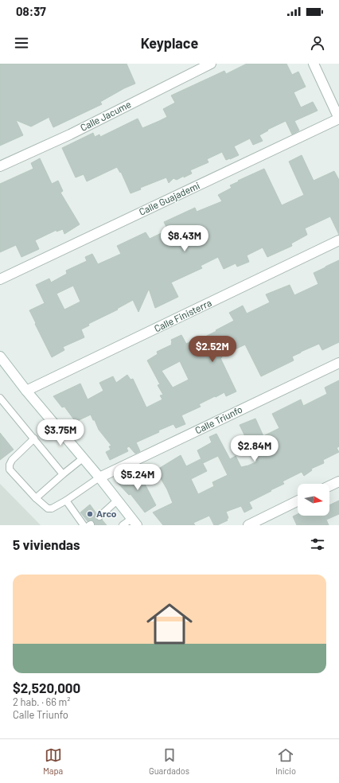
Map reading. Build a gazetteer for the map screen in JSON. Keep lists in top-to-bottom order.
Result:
{
  "streets": {
    "street": [
      "Calle Jacume",
      "Calle Guajademi",
      "Calle Finisterra",
      "Calle Triunfo"
    ]
  },
  "places": ["Arco"],
  "north": "right",
  "page": {
    "status": "08:37",
    "header": "Keyplace",
    "price": [
      "$8.43M",
      "$2.52M",
      "$3.75M",
      "$2.84M",
      "$5.24M"
    ],
    "heading": "5 viviendas",
    "list": [
      {
        "name": "$2,520,000",
        "note": "2 hab. · 66 m² · Calle Triunfo"
      }
    ],
    "tabs": ["Mapa", "Guardados", "Inicio"]
  }
}
